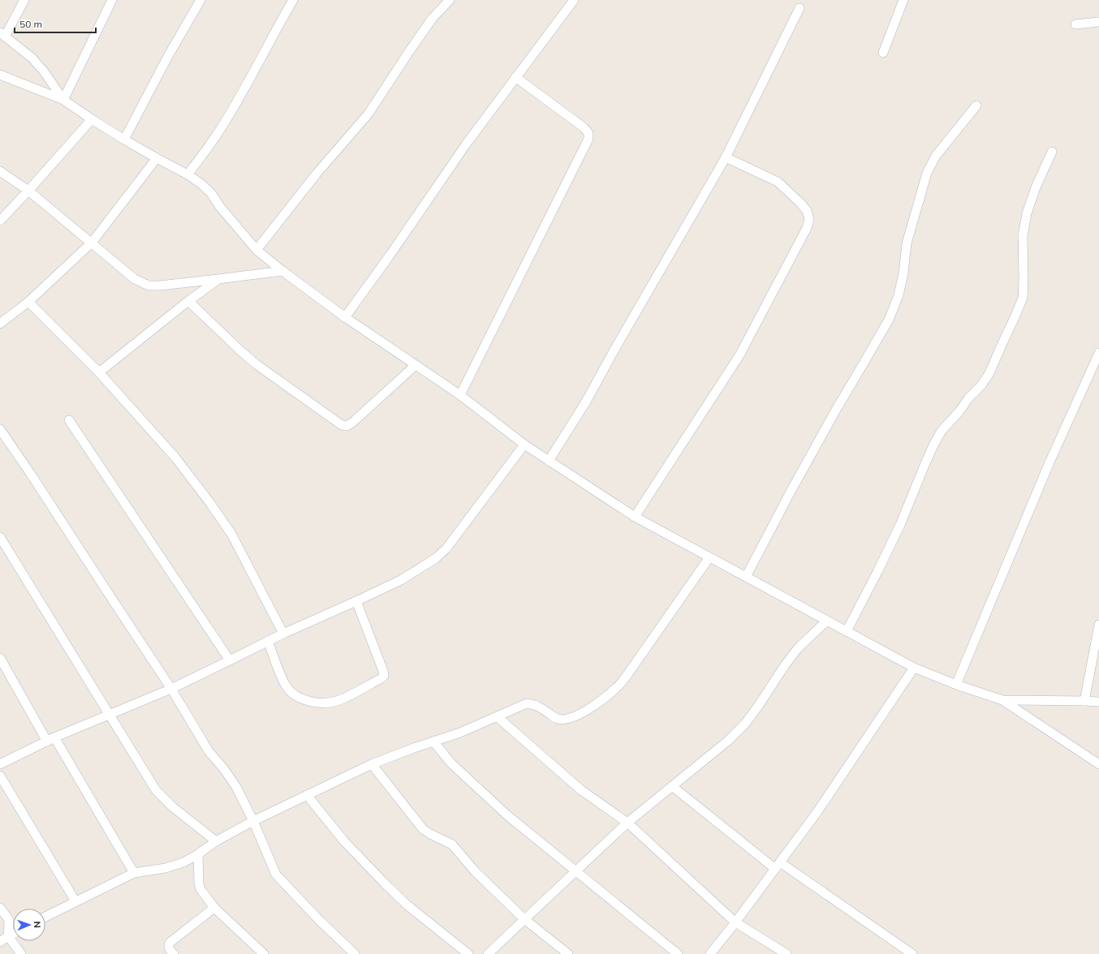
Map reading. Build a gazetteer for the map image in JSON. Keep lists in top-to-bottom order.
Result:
{
  "scale_bar": "50 m",
  "north": "right"
}
